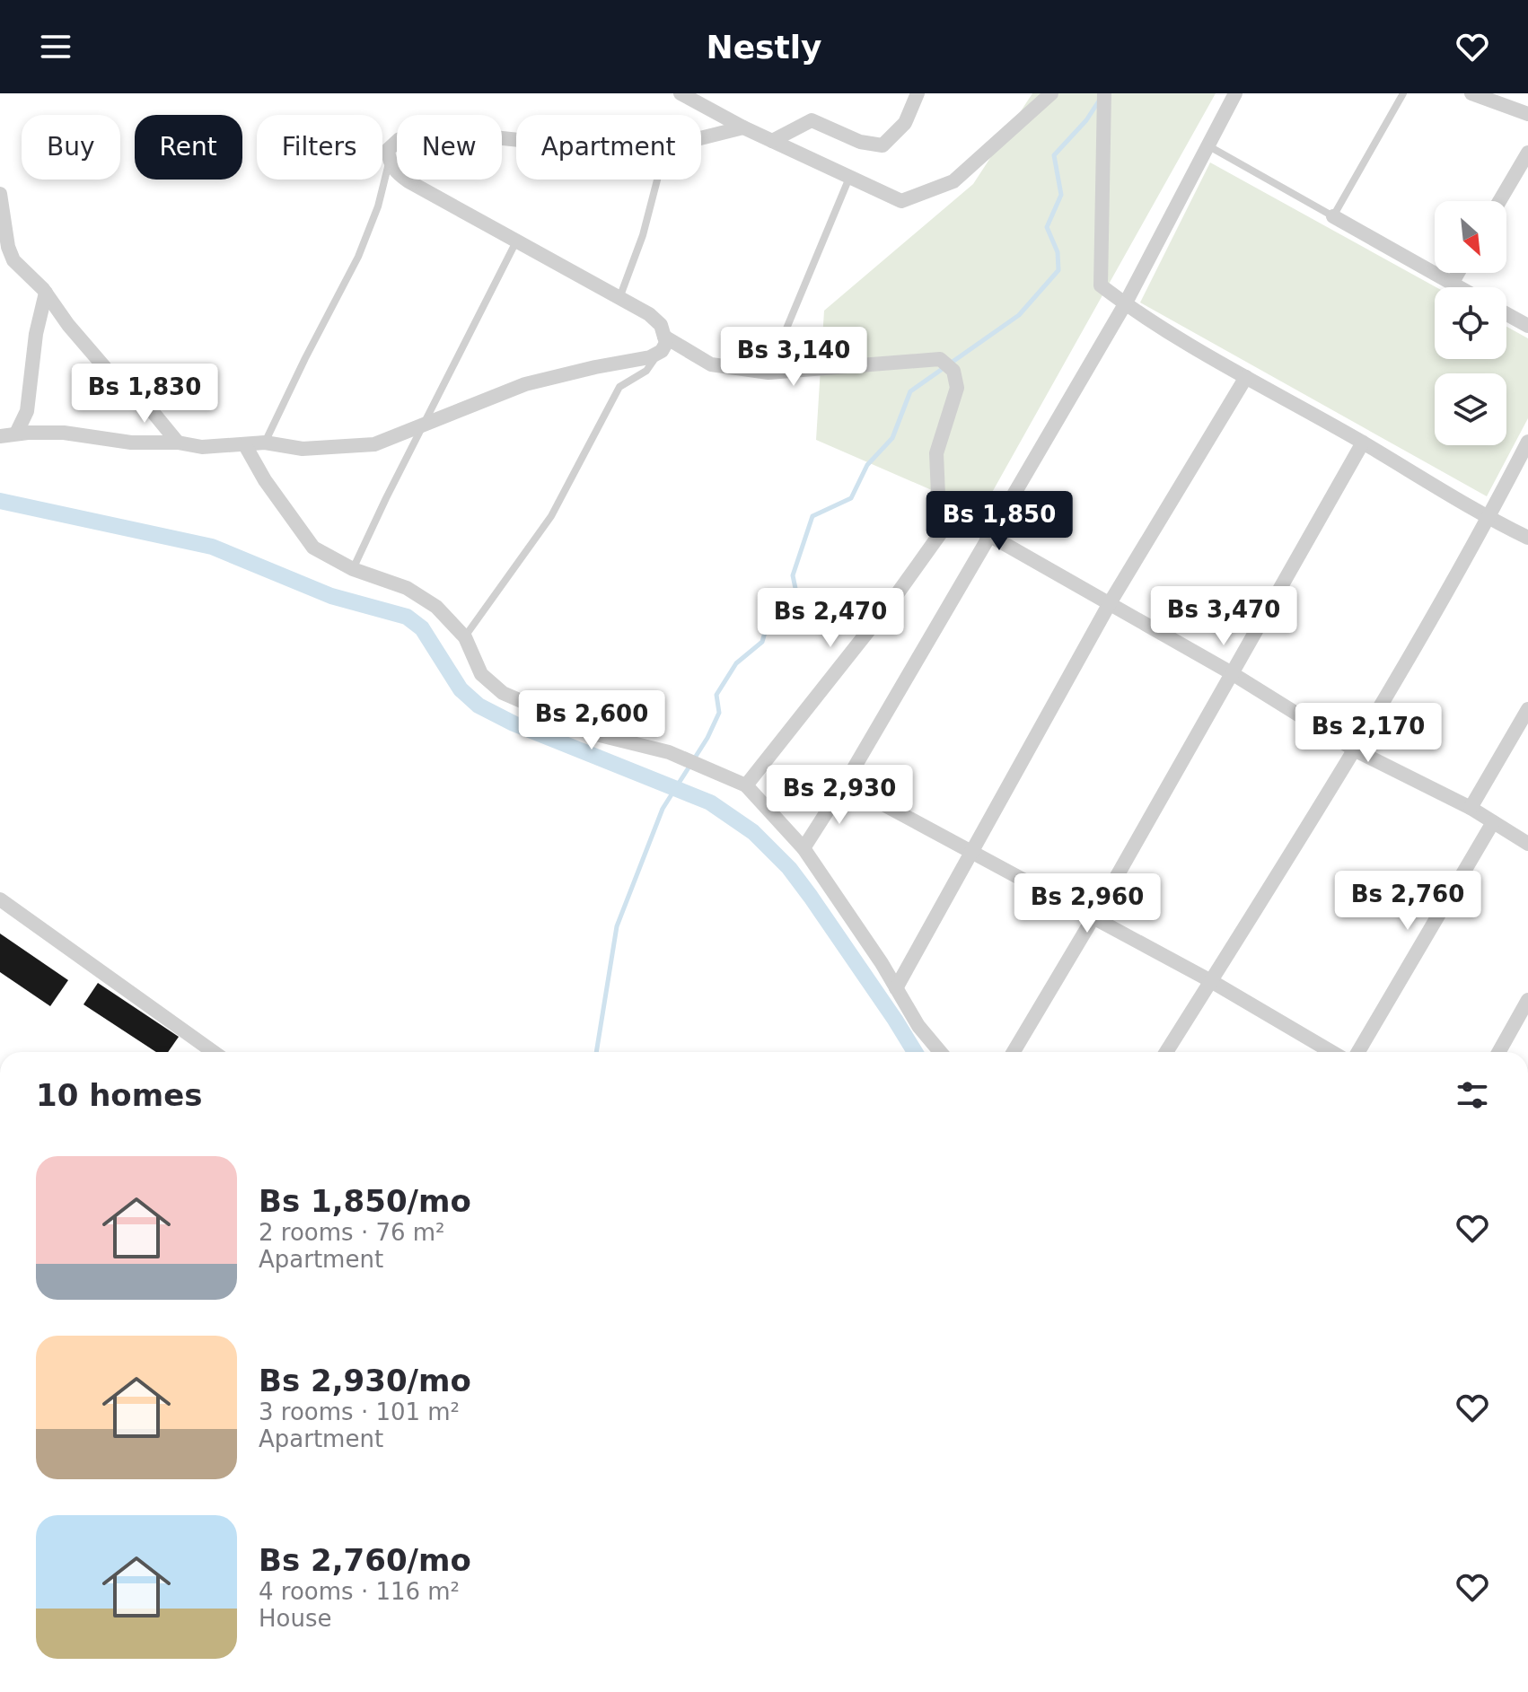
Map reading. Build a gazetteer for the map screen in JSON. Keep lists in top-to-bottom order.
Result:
{
  "north": "bottom right",
  "page": {
    "header": "Nestly",
    "chip": [
      "Buy",
      "Rent",
      "Filters",
      "New",
      "Apartment"
    ],
    "price": [
      "Bs 3,140",
      "Bs 1,830",
      "Bs 1,850",
      "Bs 3,470",
      "Bs 2,470",
      "Bs 2,600",
      "Bs 2,170",
      "Bs 2,930",
      "Bs 2,760",
      "Bs 2,960"
    ],
    "heading": "10 homes",
    "list": [
      {
        "name": "Bs 1,850/mo",
        "note": "2 rooms · 76 m² · Apartment"
      },
      {
        "name": "Bs 2,930/mo",
        "note": "3 rooms · 101 m² · Apartment"
      },
      {
        "name": "Bs 2,760/mo",
        "note": "4 rooms · 116 m² · House"
      }
    ]
  }
}
